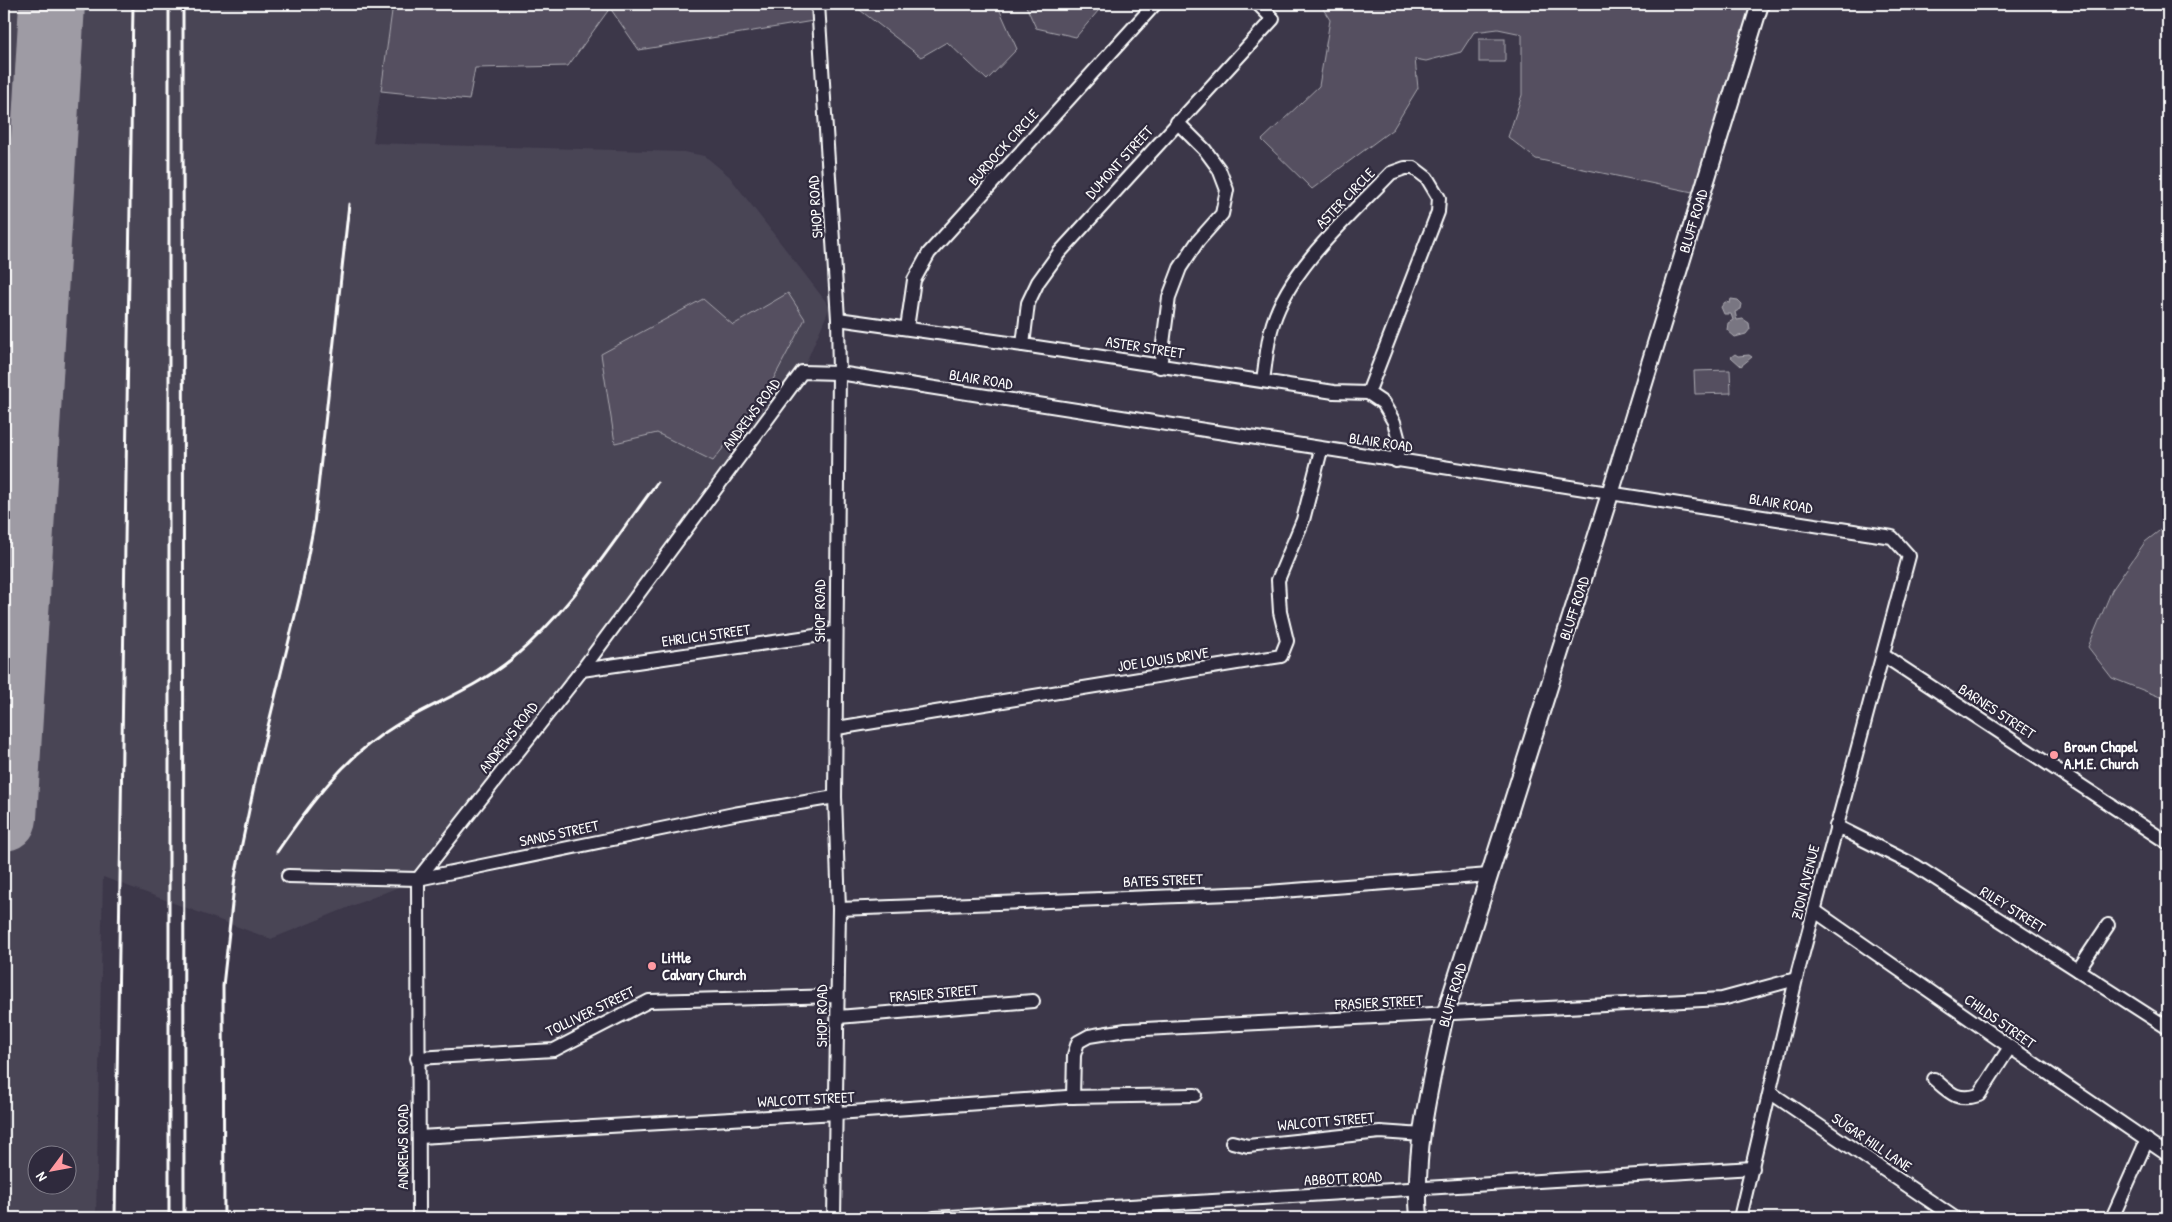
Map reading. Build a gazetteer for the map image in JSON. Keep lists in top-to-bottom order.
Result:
{
  "streets": {
    "main road": ["BLUFF ROAD"],
    "street": [
      "BURDOCK CIRCLE",
      "DUMONT STREET",
      "ASTER CIRCLE",
      "SHOP ROAD",
      "ASTER STREET",
      "BLAIR ROAD",
      "ANDREWS ROAD",
      "EHRLICH STREET",
      "JOE LOUIS DRIVE",
      "BARNES STREET",
      "SANDS STREET",
      "BATES STREET",
      "ZION AVENUE",
      "RILEY STREET",
      "FRASIER STREET",
      "TOLLIVER STREET",
      "CHILDS STREET",
      "WALCOTT STREET",
      "SUGAR HILL LANE",
      "ABBOTT ROAD"
    ]
  },
  "crossings": [
    ["BURDOCK CIRCLE", "ASTER STREET"],
    ["DUMONT STREET", "ASTER STREET"],
    ["ASTER CIRCLE", "ASTER STREET"],
    ["SHOP ROAD", "ASTER STREET"],
    ["SHOP ROAD", "BLAIR ROAD"],
    ["SHOP ROAD", "ANDREWS ROAD"],
    ["SHOP ROAD", "EHRLICH STREET"],
    ["SHOP ROAD", "JOE LOUIS DRIVE"],
    ["SHOP ROAD", "SANDS STREET"],
    ["SHOP ROAD", "BATES STREET"],
    ["SHOP ROAD", "FRASIER STREET"],
    ["SHOP ROAD", "TOLLIVER STREET"],
    ["SHOP ROAD", "WALCOTT STREET"],
    ["BLUFF ROAD", "BLAIR ROAD"],
    ["BLUFF ROAD", "BATES STREET"],
    ["BLUFF ROAD", "FRASIER STREET"],
    ["BLUFF ROAD", "WALCOTT STREET"],
    ["BLUFF ROAD", "ABBOTT ROAD"],
    ["BLAIR ROAD", "ANDREWS ROAD"],
    ["BLAIR ROAD", "JOE LOUIS DRIVE"],
    ["BLAIR ROAD", "ZION AVENUE"],
    ["ANDREWS ROAD", "EHRLICH STREET"],
    ["ANDREWS ROAD", "SANDS STREET"],
    ["ANDREWS ROAD", "TOLLIVER STREET"],
    ["ANDREWS ROAD", "WALCOTT STREET"],
    ["BARNES STREET", "ZION AVENUE"],
    ["ZION AVENUE", "RILEY STREET"],
    ["ZION AVENUE", "FRASIER STREET"],
    ["ZION AVENUE", "CHILDS STREET"],
    ["ZION AVENUE", "SUGAR HILL LANE"],
    ["ZION AVENUE", "ABBOTT ROAD"],
    ["FRASIER STREET", "WALCOTT STREET"]
  ],
  "places": ["Brown Chapel A.M.E. Church", "Little Calvary Church"],
  "north": "bottom left"
}
